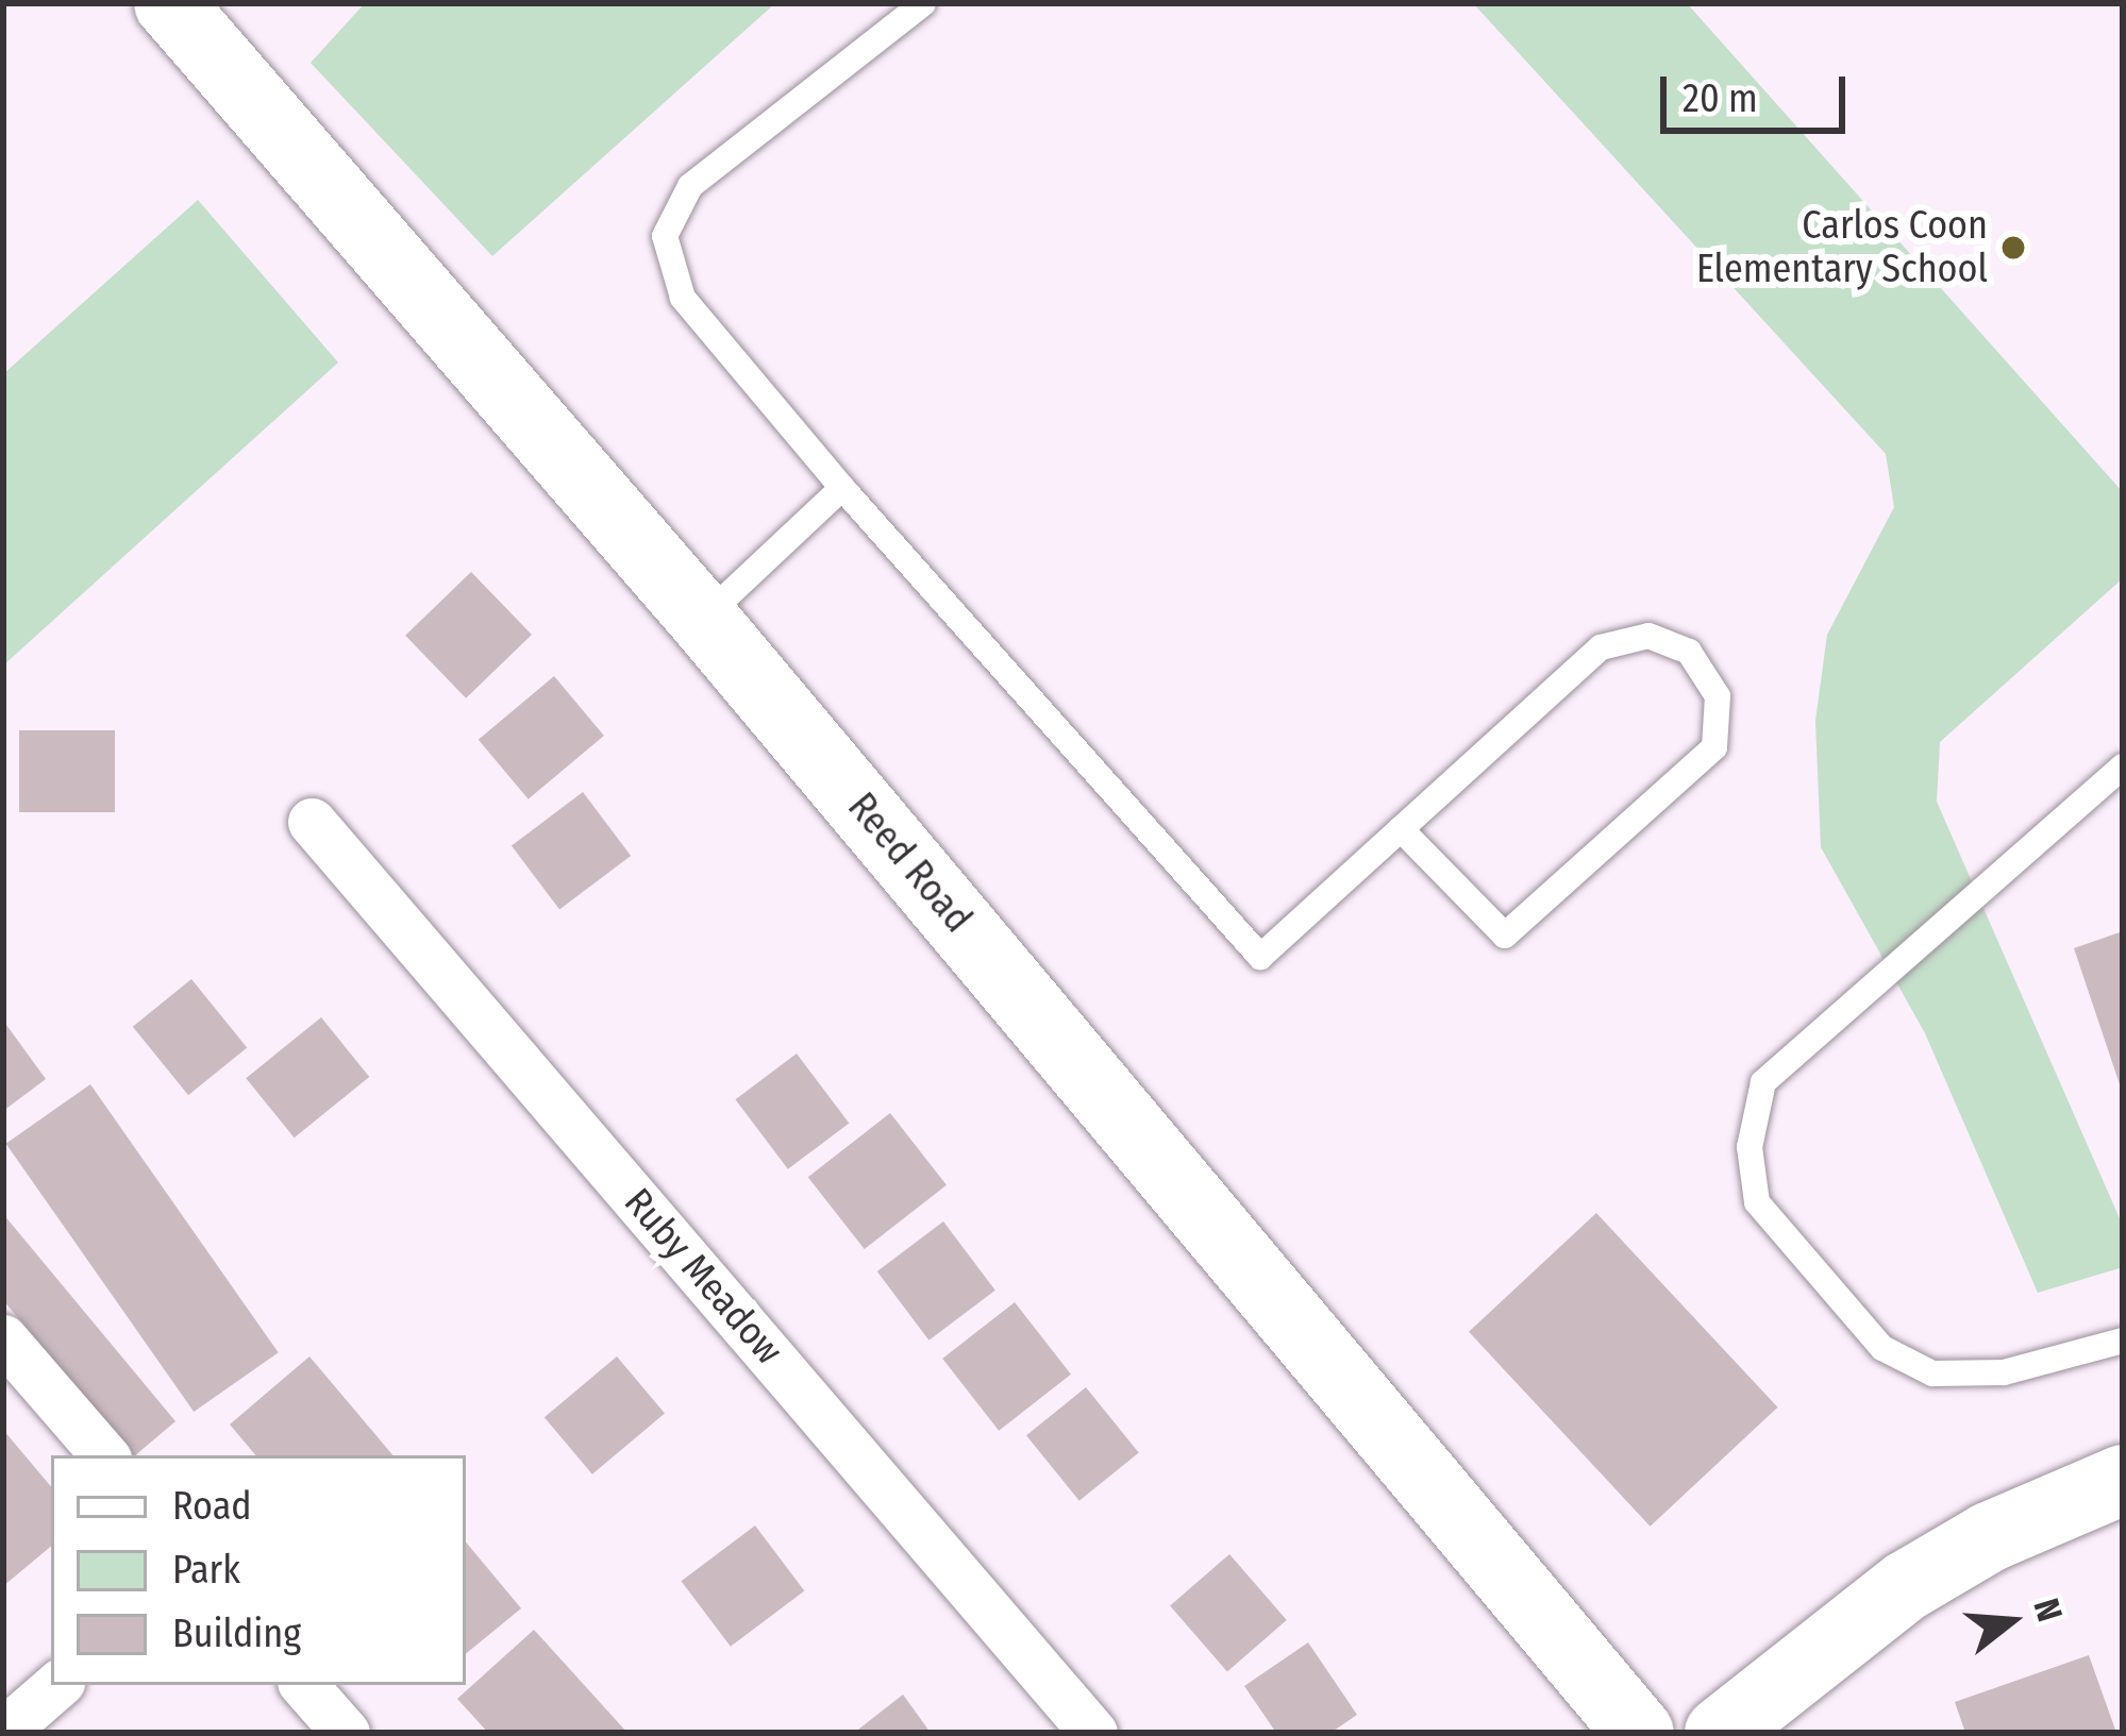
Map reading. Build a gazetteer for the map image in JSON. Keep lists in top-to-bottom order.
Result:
{
  "streets": {
    "street": ["Reed Road", "Ruby Meadow"]
  },
  "places": ["Carlos Coon Elementary School"],
  "legend": ["Road", "Park", "Building"],
  "scale_bar": "20 m",
  "north": "right"
}
